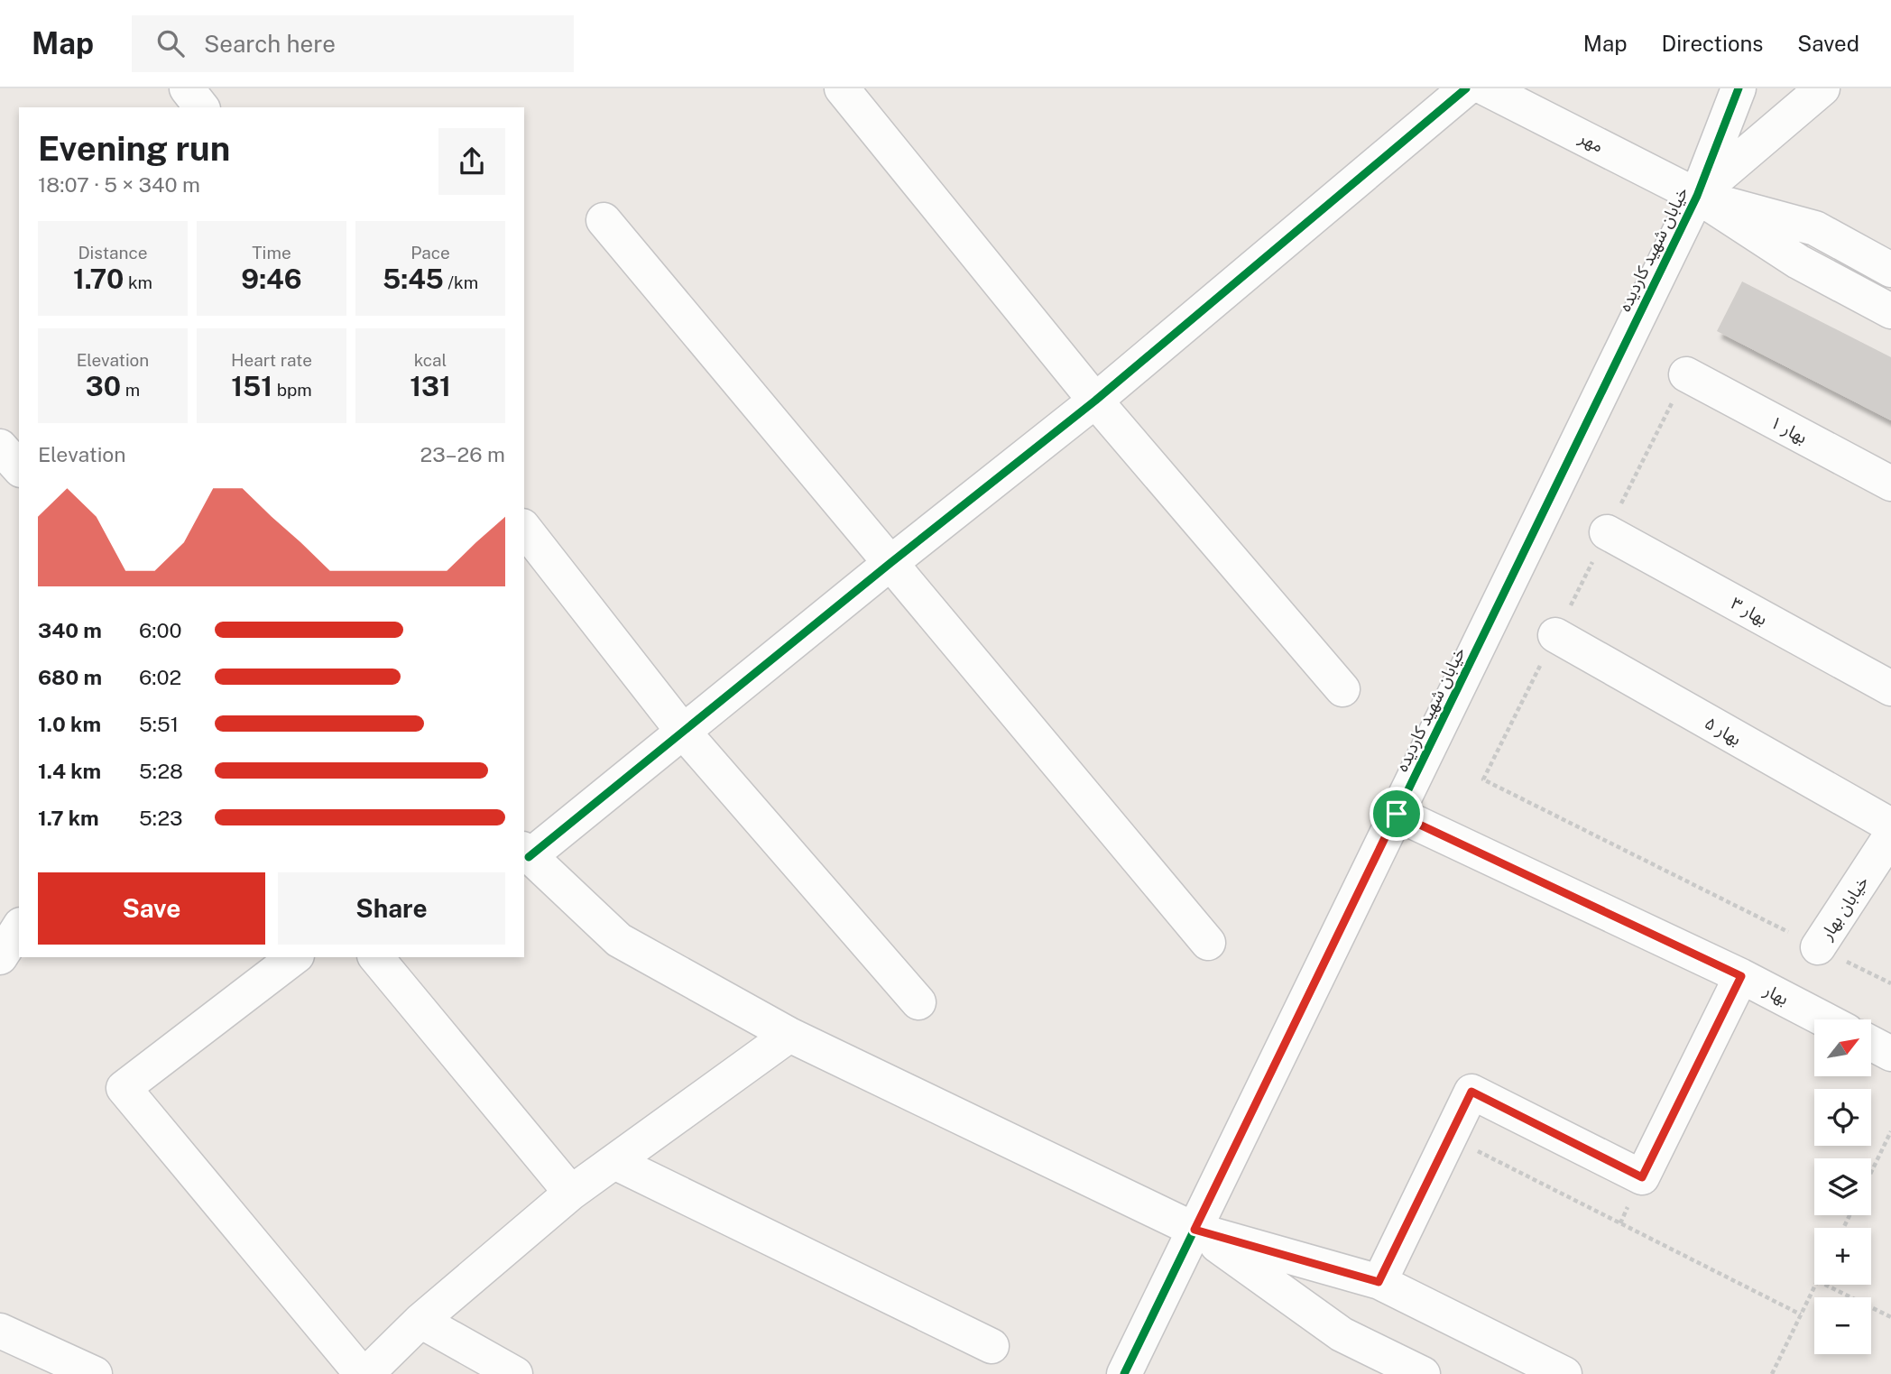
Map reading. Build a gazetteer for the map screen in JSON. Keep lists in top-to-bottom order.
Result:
{
  "streets": {
    "street": [
      "مهر",
      "خیابان شهید کاردیده",
      "بهار ۱",
      "بهار ۳",
      "بهار ۵",
      "خیابان بهار",
      "بهار"
    ]
  },
  "crossings": [
    ["مهر", "خیابان شهید کاردیده"],
    ["خیابان شهید کاردیده", "بهار"]
  ],
  "north": "top right",
  "page": {
    "header": "Map",
    "search": "Search here",
    "nav": ["Map", "Directions", "Saved"],
    "heading": ["Evening run", "18:07 · 5 × 340 m"],
    "stats": [
      ["Distance", "1.70 km"],
      ["Time", "9:46"],
      ["Pace", "5:45 /km"],
      ["Elevation", "30 m"],
      ["Heart rate", "151 bpm"],
      ["kcal", "131"]
    ],
    "chart": ["Elevation", "23–26 m"],
    "list": [
      {
        "name": "340 m",
        "note": "6:00"
      },
      {
        "name": "680 m",
        "note": "6:02"
      },
      {
        "name": "1.0 km",
        "note": "5:51"
      },
      {
        "name": "1.4 km",
        "note": "5:28"
      },
      {
        "name": "1.7 km",
        "note": "5:23"
      }
    ],
    "buttons": ["Save", "Share"],
    "map_buttons": ["+", "−"]
  }
}
